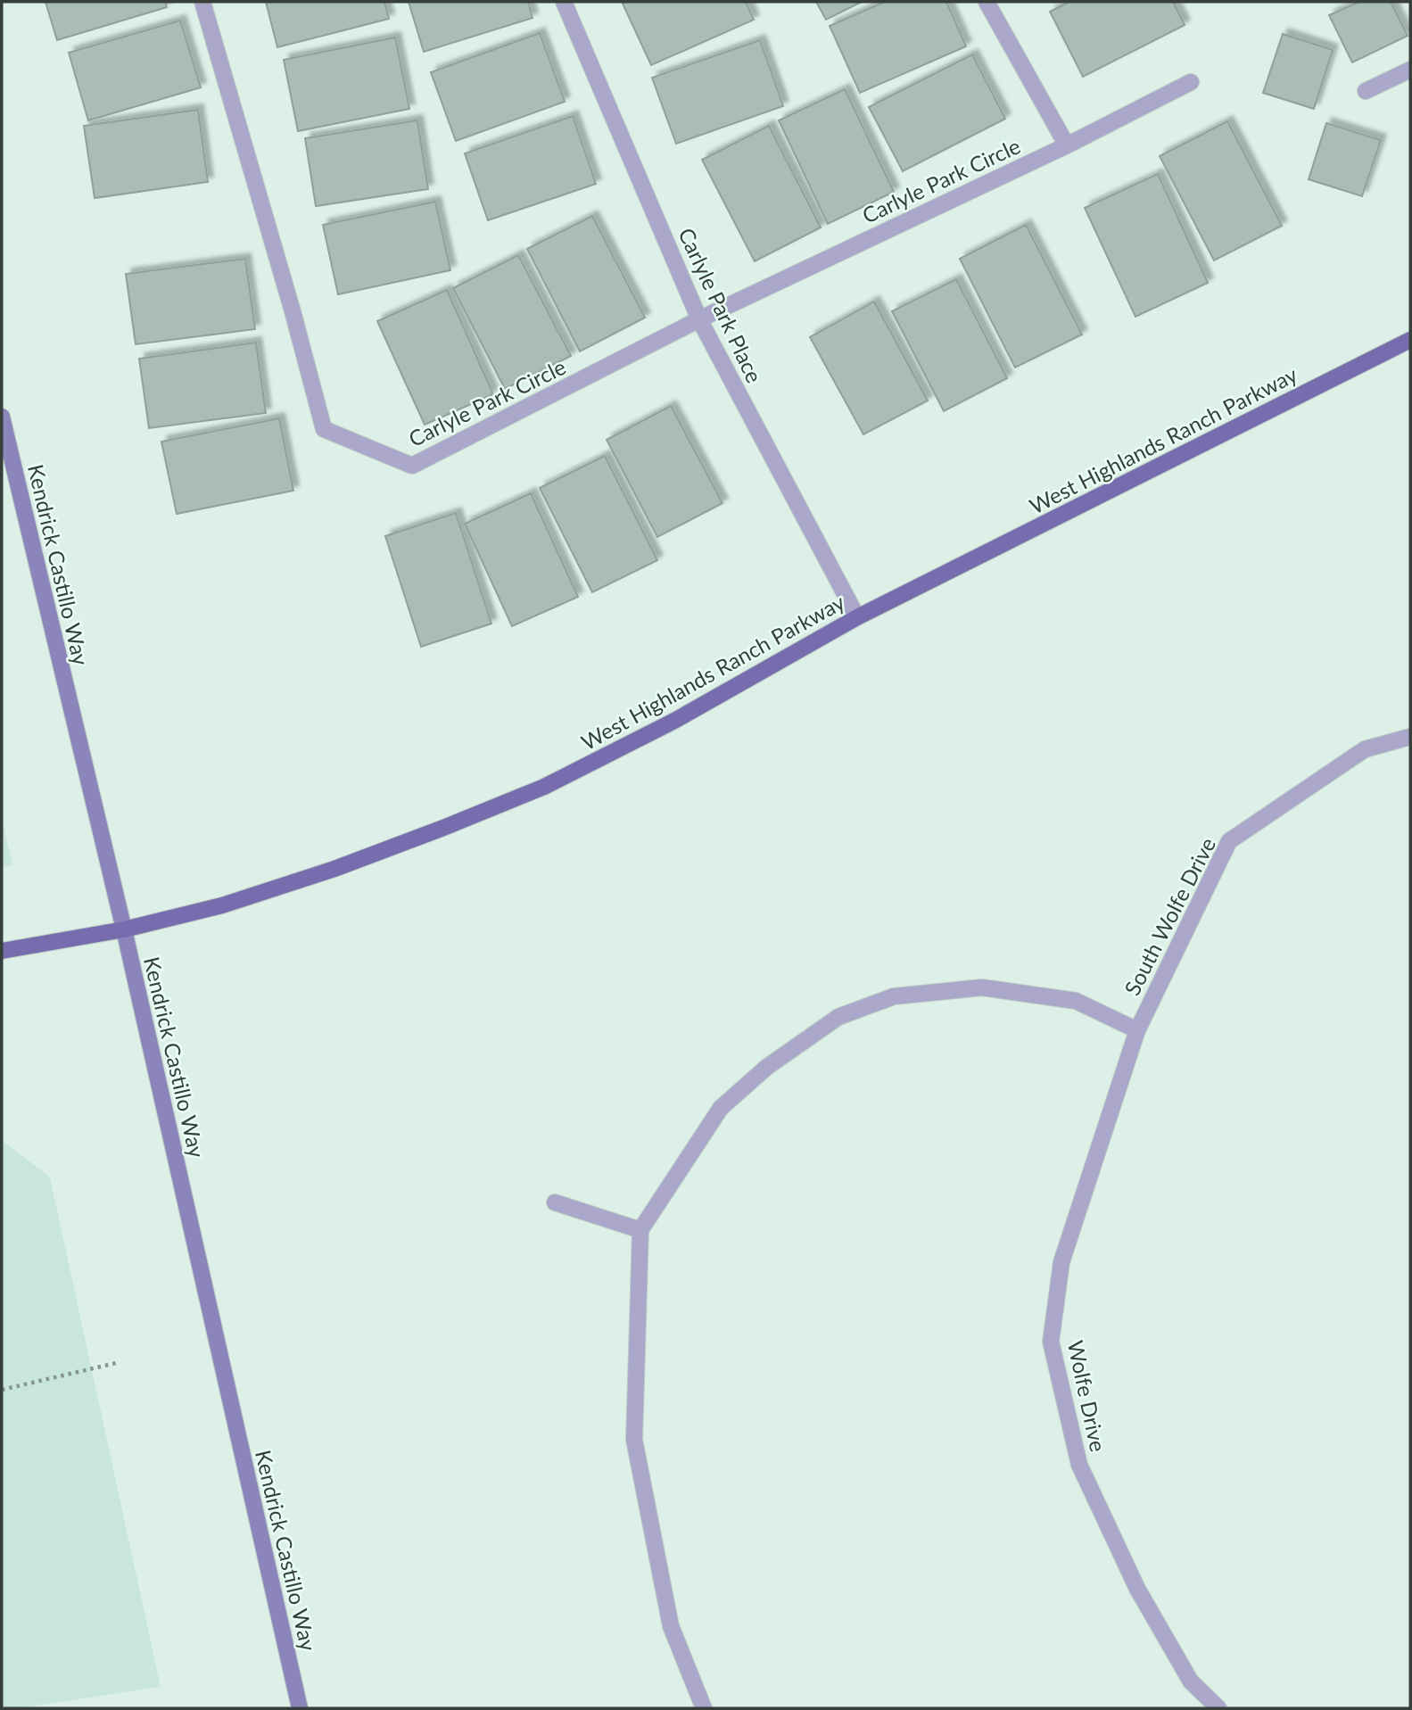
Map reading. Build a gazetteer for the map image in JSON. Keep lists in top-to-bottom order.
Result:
{
  "streets": {
    "main road": ["West Highlands Ranch Parkway", "Kendrick Castillo Way"],
    "street": [
      "Carlyle Park Circle",
      "Carlyle Park Place",
      "South Wolfe Drive",
      "Wolfe Drive"
    ]
  },
  "crossings": [
    ["Carlyle Park Circle", "Carlyle Park Place"],
    ["Carlyle Park Place", "West Highlands Ranch Parkway"],
    ["West Highlands Ranch Parkway", "Kendrick Castillo Way"],
    ["South Wolfe Drive", "Wolfe Drive"]
  ]
}
